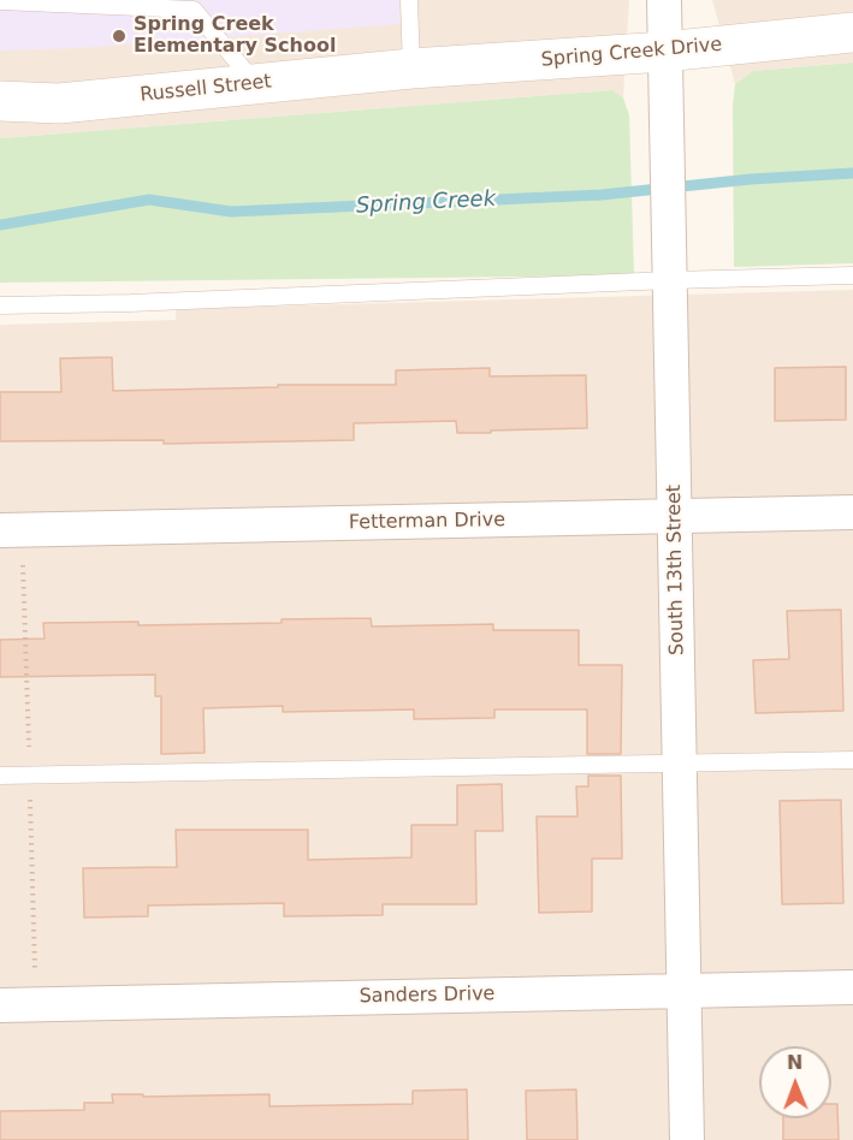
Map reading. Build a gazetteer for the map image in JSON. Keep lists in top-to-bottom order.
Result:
{
  "streets": {
    "main road": ["Spring Creek Drive", "Russell Street"],
    "street": ["Fetterman Drive", "South 13th Street", "Sanders Drive"]
  },
  "crossings": [
    ["Spring Creek Drive", "Russell Street"],
    ["Spring Creek Drive", "South 13th Street"],
    ["Fetterman Drive", "South 13th Street"],
    ["South 13th Street", "Sanders Drive"]
  ],
  "water": ["Spring Creek"],
  "places": ["Spring Creek Elementary School"],
  "north": "top"
}
